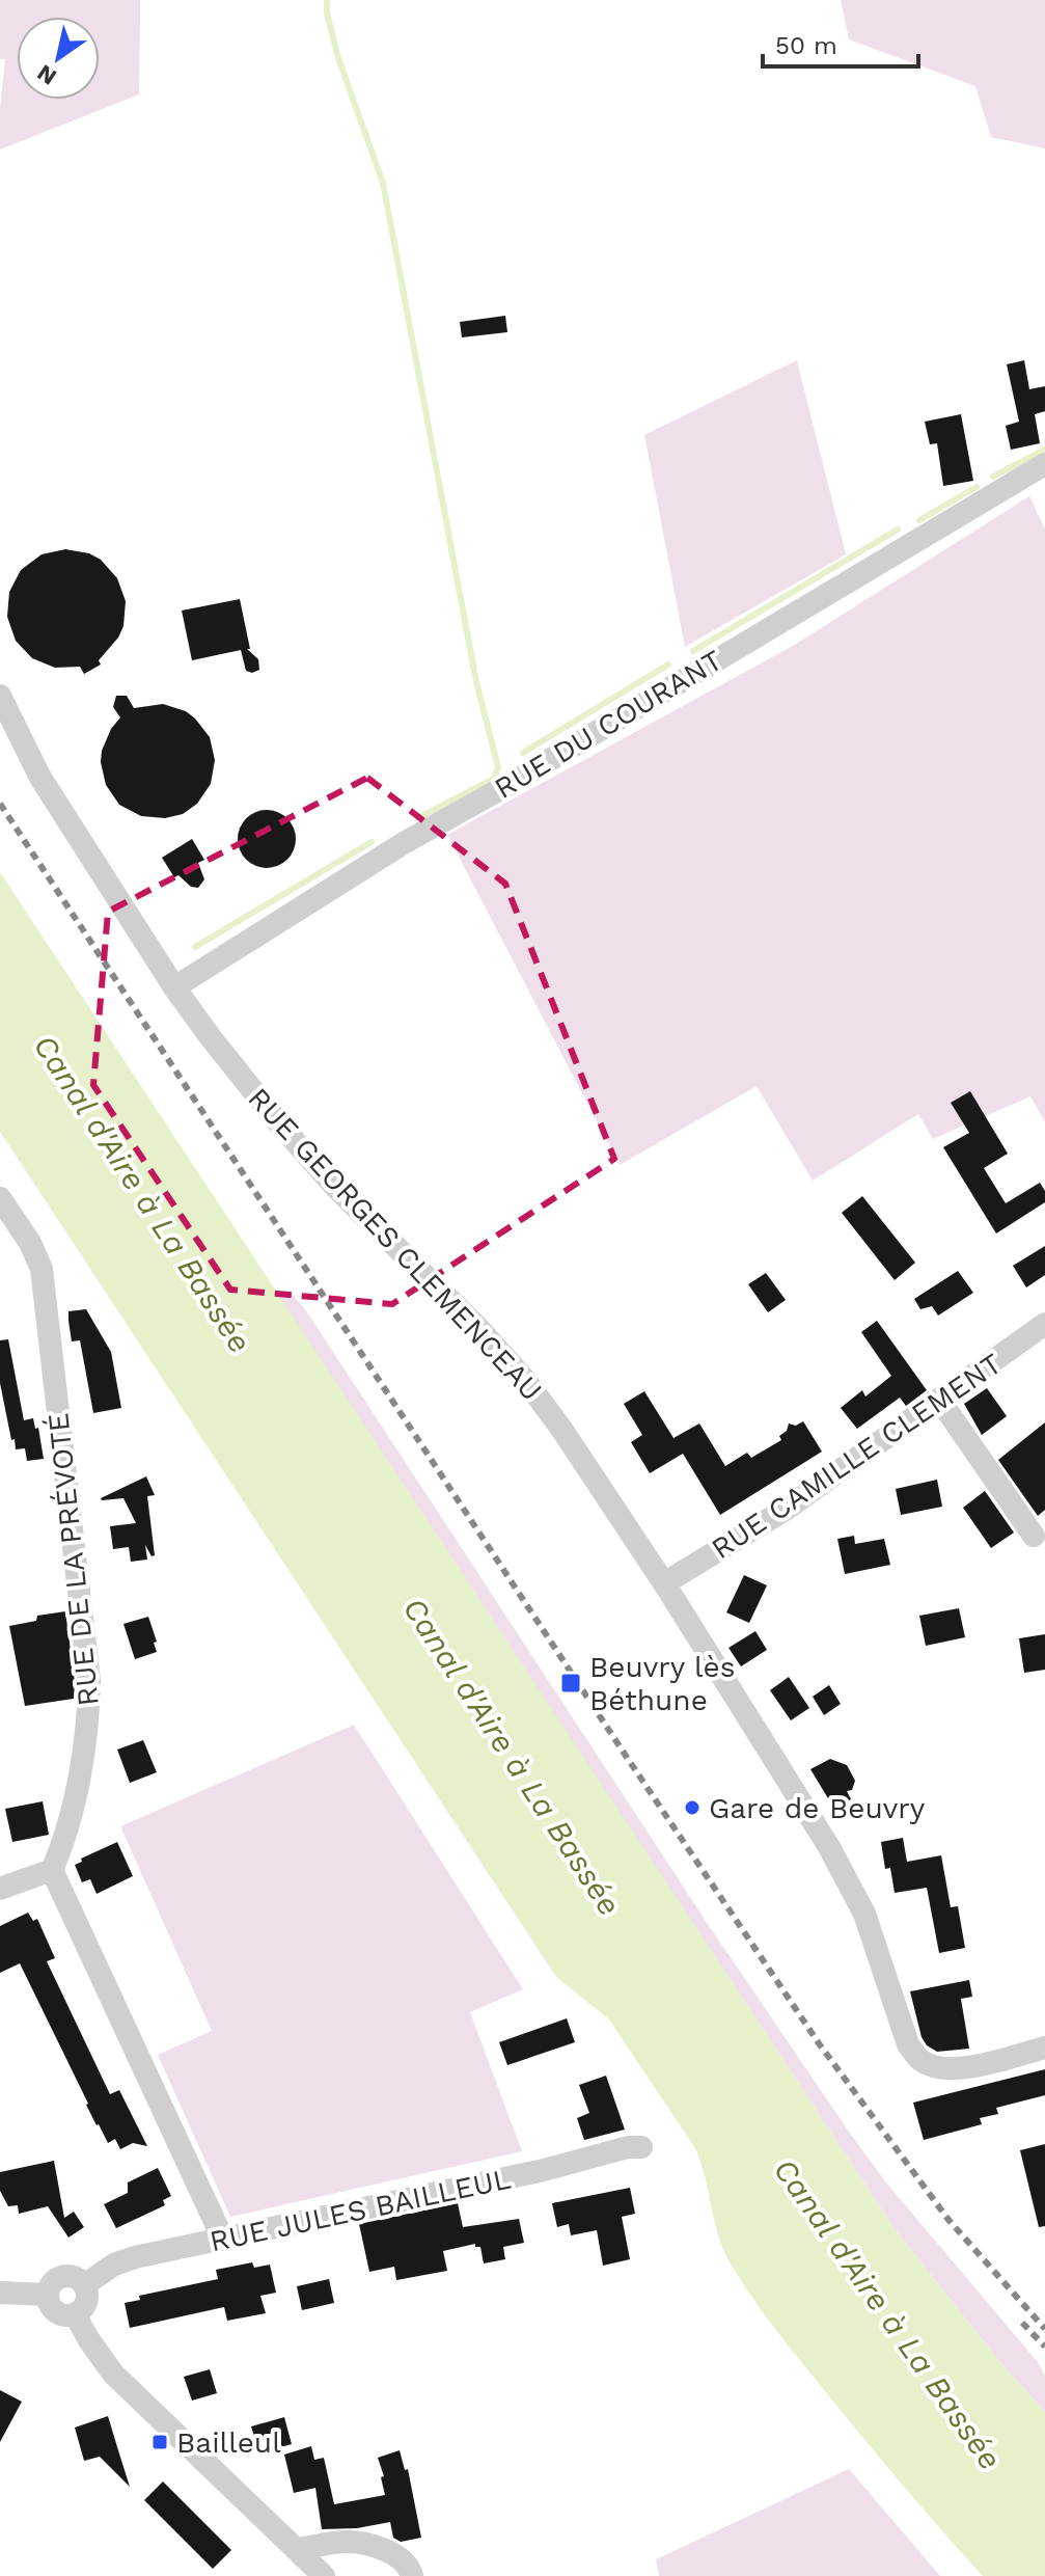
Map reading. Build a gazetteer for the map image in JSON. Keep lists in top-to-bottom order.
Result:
{
  "streets": {
    "street": [
      "RUE DU COURANT",
      "RUE GEORGES CLEMENCEAU",
      "RUE CAMILLE CLEMENT",
      "RUE DE LA PRÉVOTÉ",
      "RUE JULES BAILLEUL"
    ]
  },
  "crossings": [
    ["RUE DU COURANT", "RUE GEORGES CLEMENCEAU"],
    ["RUE GEORGES CLEMENCEAU", "RUE CAMILLE CLEMENT"]
  ],
  "water": ["Canal d'Aire à La Bassée"],
  "places": {
    "transit": ["Beuvry lès Béthune", "Bailleul"],
    "other": ["Gare de Beuvry"]
  },
  "scale_bar": "50 m",
  "north": "bottom left"
}
